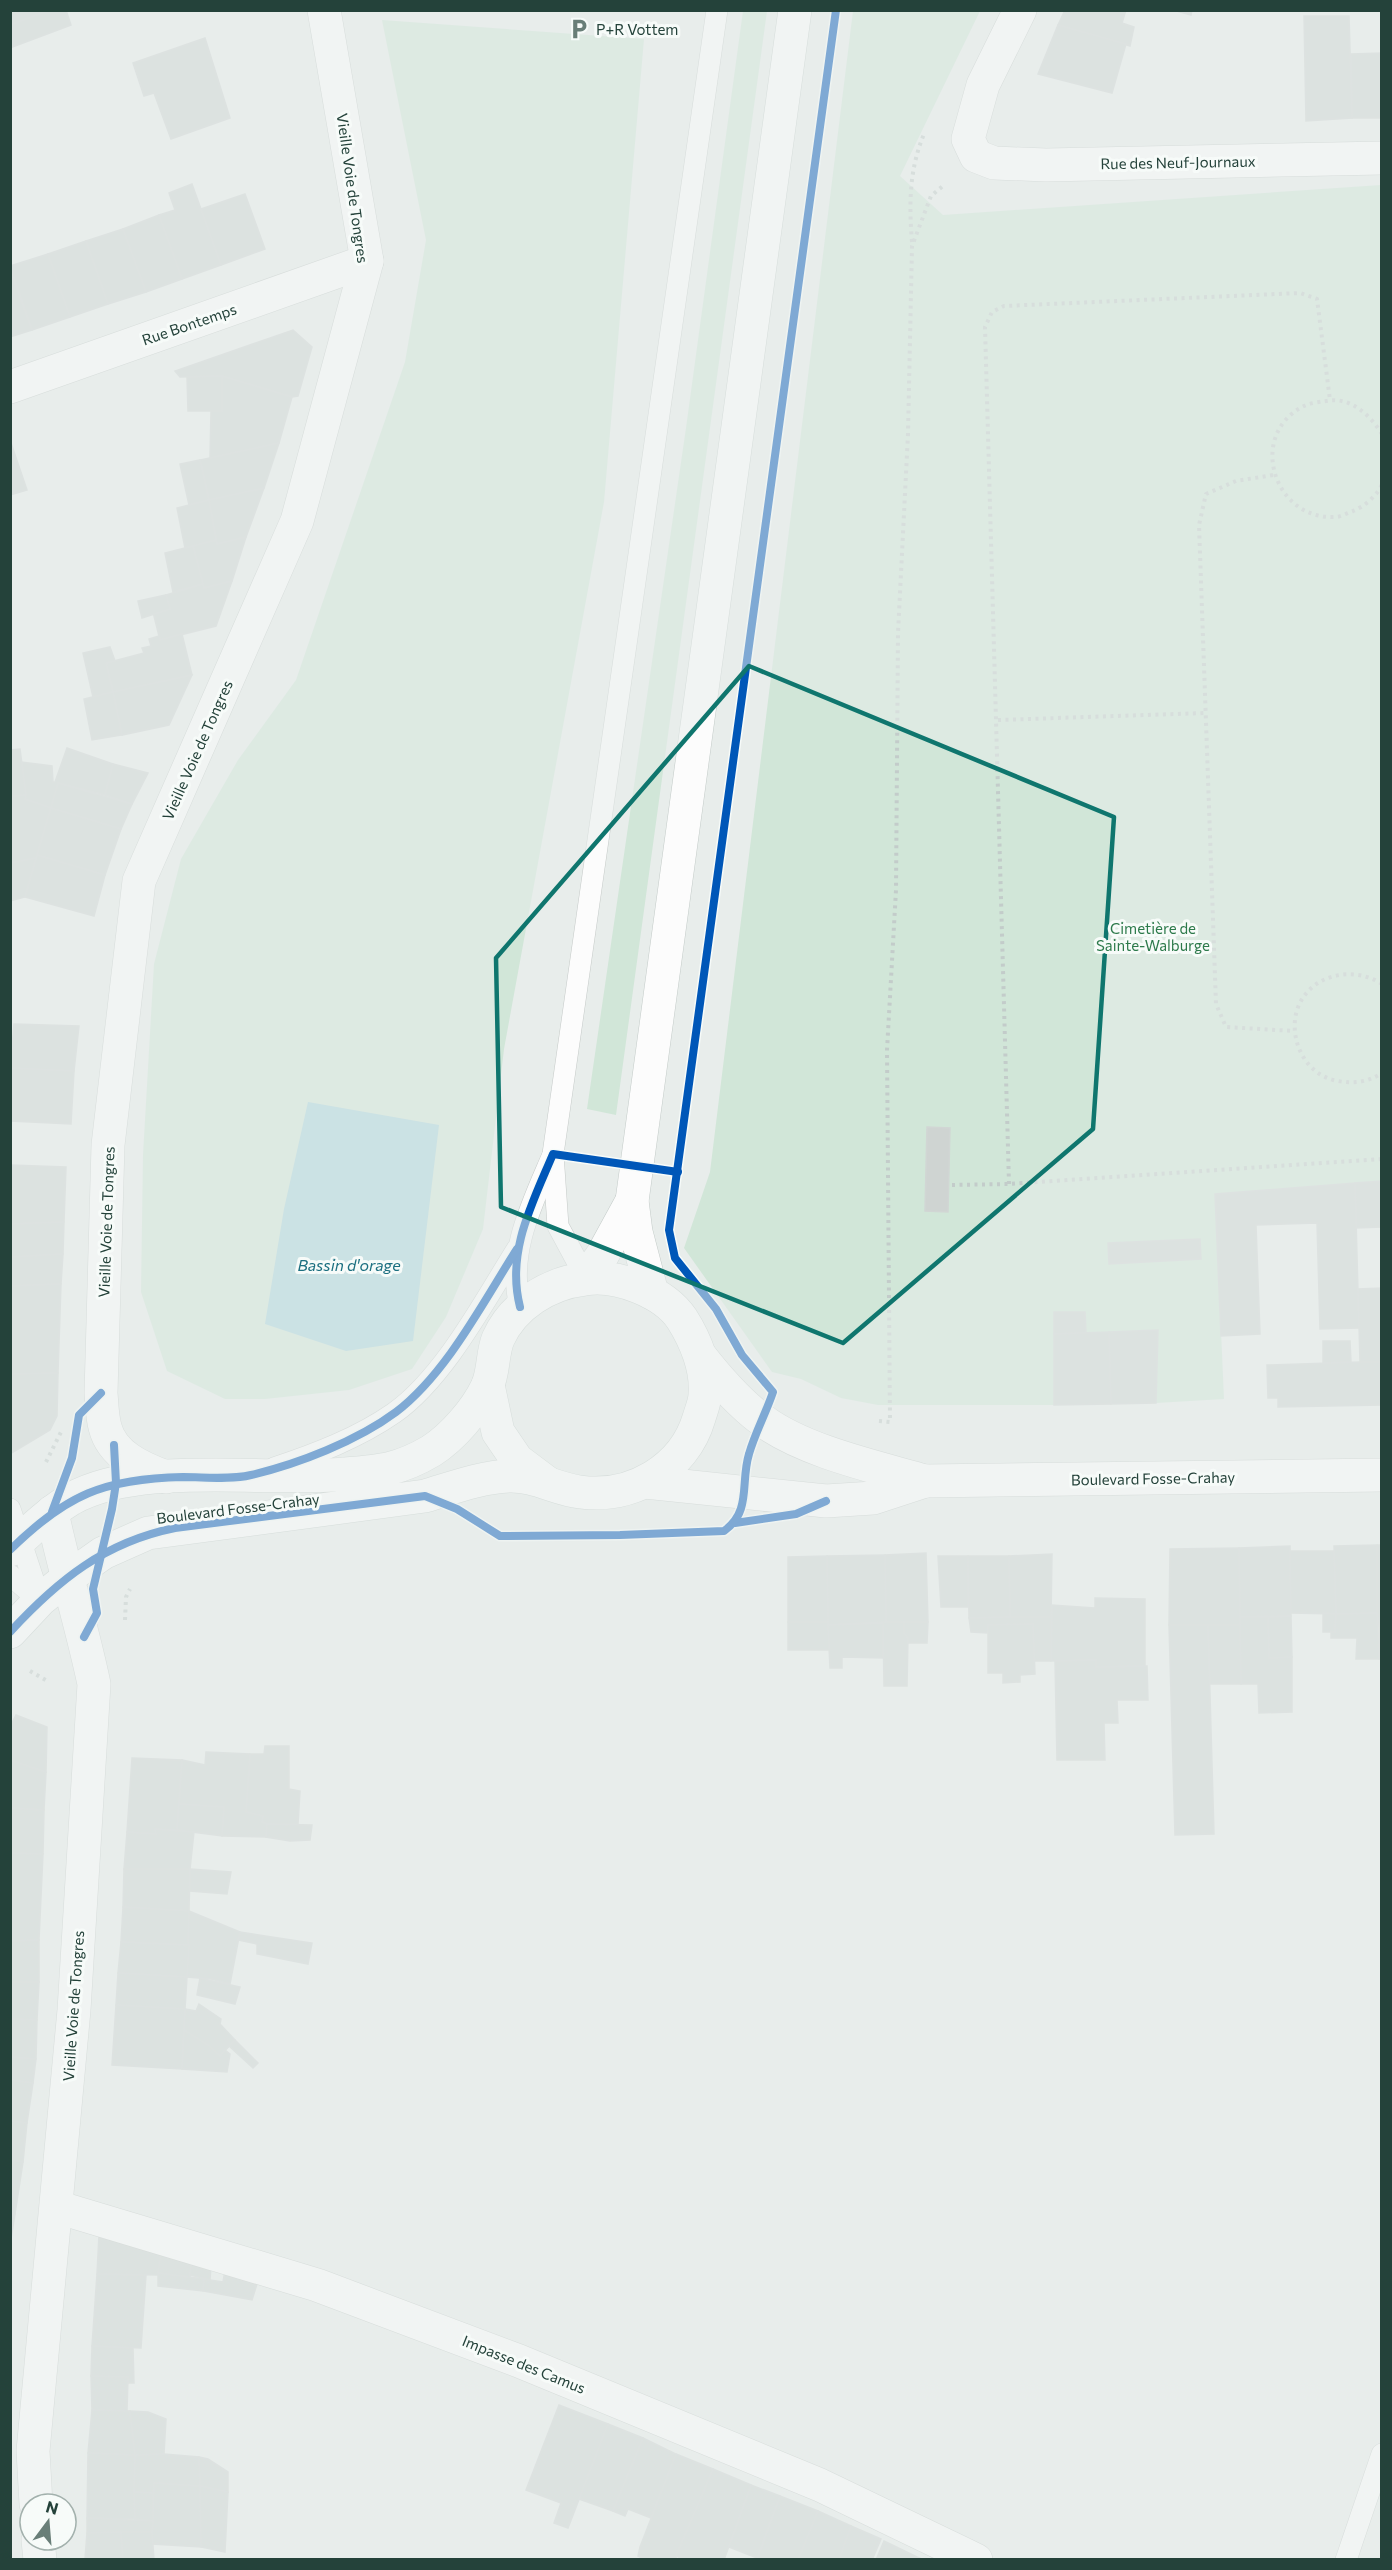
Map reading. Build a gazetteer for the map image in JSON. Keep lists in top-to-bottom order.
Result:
{
  "streets": {
    "street": [
      "Rue des Neuf-Journaux",
      "Vieille Voie de Tongres",
      "Rue Bontemps",
      "Boulevard Fosse-Crahay",
      "Impasse des Camus"
    ]
  },
  "crossings": [
    ["Vieille Voie de Tongres", "Rue Bontemps"],
    ["Vieille Voie de Tongres", "Boulevard Fosse-Crahay"],
    ["Vieille Voie de Tongres", "Impasse des Camus"]
  ],
  "water": ["Bassin d'orage"],
  "parks": ["Cimetière de Sainte-Walburge"],
  "places": {
    "parking": ["P+R Vottem"]
  },
  "north": "top"
}
